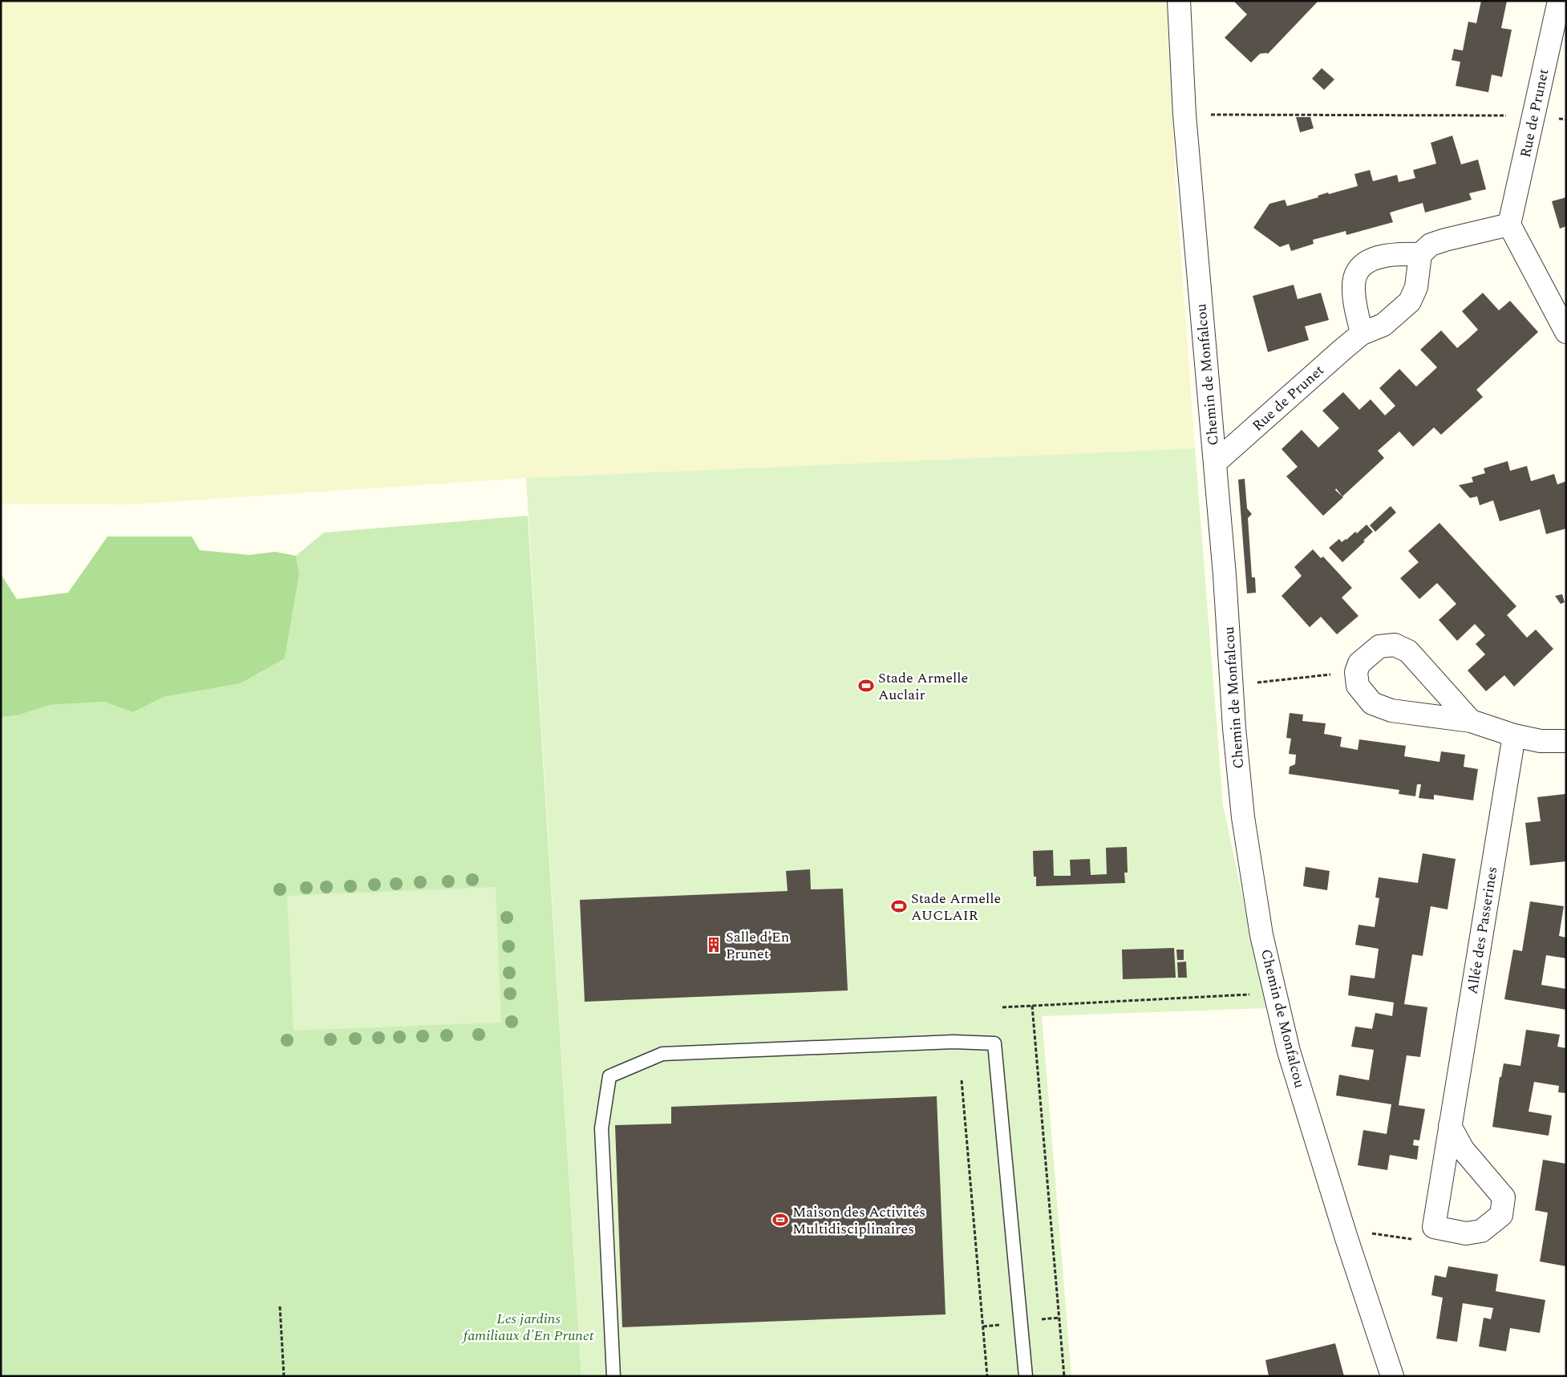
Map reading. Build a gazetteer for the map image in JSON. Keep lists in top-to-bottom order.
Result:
{
  "streets": {
    "street": ["Rue de Prunet", "Chemin de Monfalcou", "Allée des Passerines"]
  },
  "crossings": [
    ["Rue de Prunet", "Chemin de Monfalcou"]
  ],
  "parks": ["Les jardins familiaux d'En Prunet"],
  "places": {
    "sports": ["Stade Armelle Auclair", "Stade Armelle AUCLAIR", "Maison des Activités Multidisciplinaires"],
    "building": ["Salle d'En Prunet"]
  }
}
